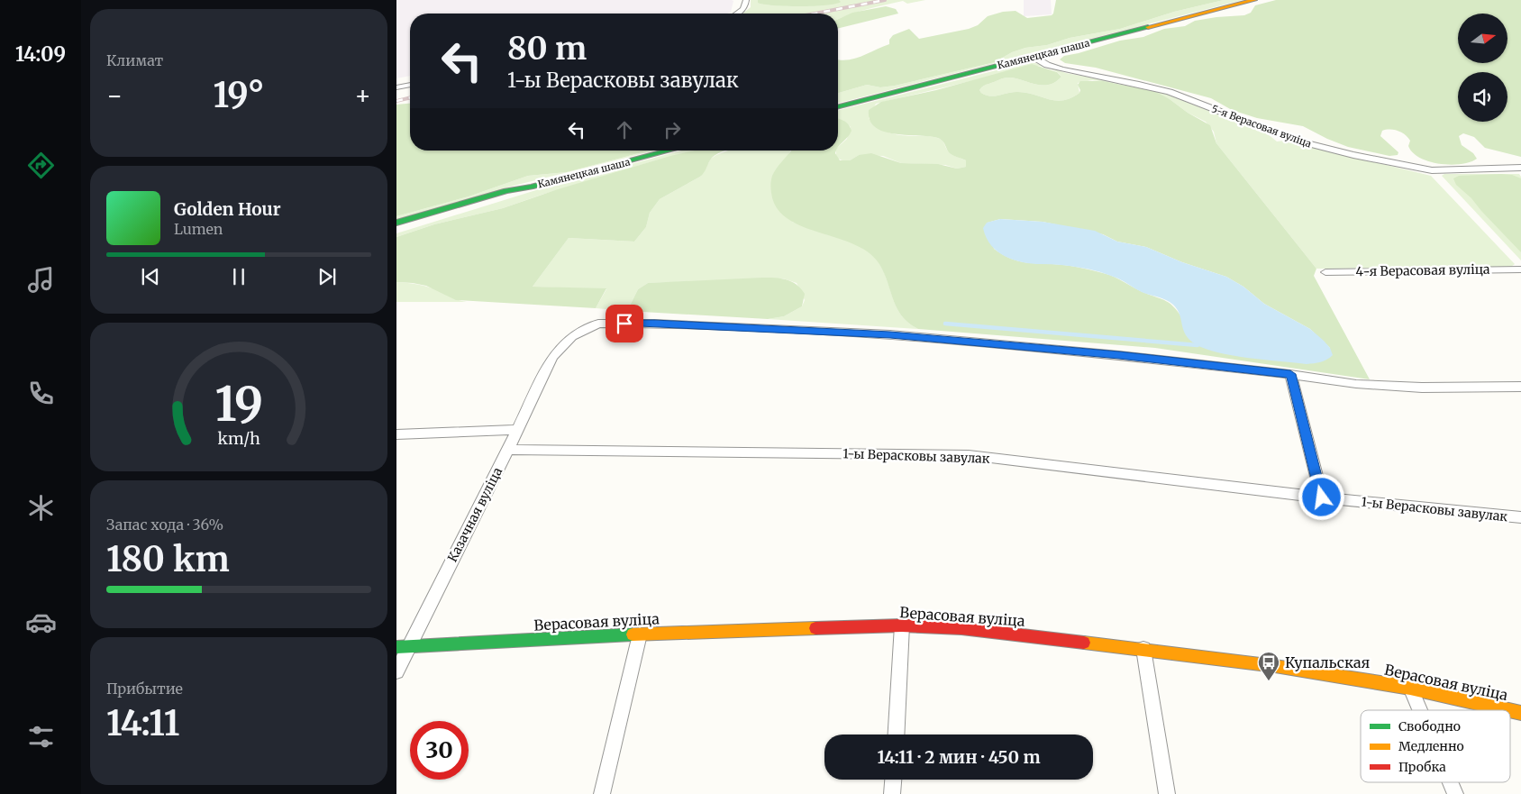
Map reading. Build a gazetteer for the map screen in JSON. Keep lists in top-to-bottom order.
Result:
{
  "streets": {
    "main road": ["Камянецкая шаша", "Верасовая вуліца"],
    "street": [
      "5-я Верасовая вуліца",
      "4-я Верасовая вуліца",
      "1-ы Верасковы завулак",
      "Казачная вуліца"
    ]
  },
  "crossings": [
    ["Камянецкая шаша", "5-я Верасовая вуліца"],
    ["1-ы Верасковы завулак", "Казачная вуліца"],
    ["Казачная вуліца", "Верасовая вуліца"]
  ],
  "places": {
    "bus stop": ["Купальская"]
  },
  "legend": ["Свободно", "Медленно", "Пробка"],
  "north": "right",
  "page": {
    "tabs": "14:09",
    "tile": [
      "Климат",
      ["Запас хода · 36%", "180 km"],
      ["Прибытие", "14:11"]
    ],
    "turn": ["80 m", "1-ы Верасковы завулак"],
    "heat": ["−", "19°", "+"],
    "song": ["Golden Hour", "Lumen"],
    "limit": "30",
    "trip": "14:11 · 2 мин · 450 m",
    "gauge": ["19", "km/h"]
  }
}
